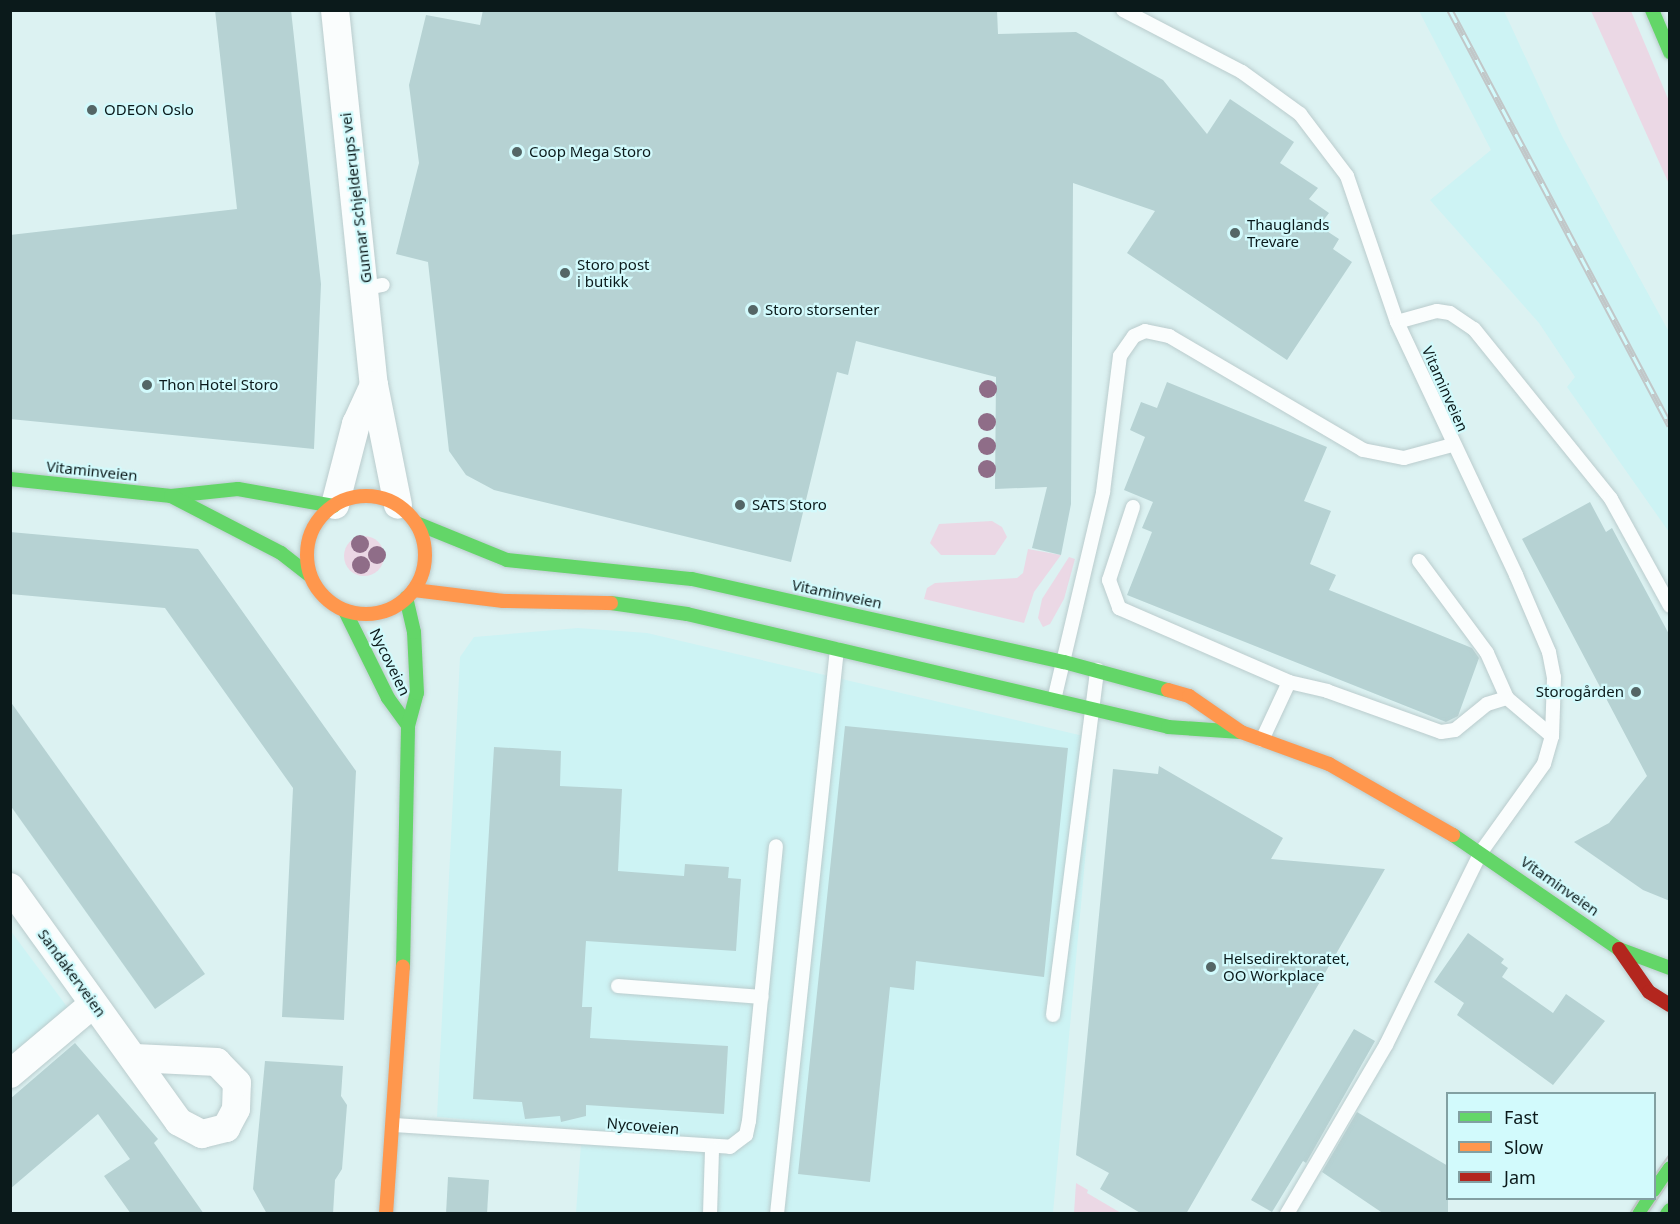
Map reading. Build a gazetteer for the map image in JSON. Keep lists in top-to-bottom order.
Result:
{
  "streets": {
    "main road": ["Vitaminveien", "Nycoveien"],
    "street": ["Gunnar Schjelderups vei", "Sandakerveien"]
  },
  "crossings": [
    ["Gunnar Schjelderups vei", "Vitaminveien"],
    ["Gunnar Schjelderups vei", "Nycoveien"],
    ["Vitaminveien", "Nycoveien"]
  ],
  "places": [
    "ODEON Oslo",
    "Coop Mega Storo",
    "Thauglands Trevare",
    "Storo post i butikk",
    "Storo storsenter",
    "Thon Hotel Storo",
    "SATS Storo",
    "Storogården",
    "Helsedirektoratet, OO Workplace"
  ],
  "legend": ["Fast", "Slow", "Jam"]
}
